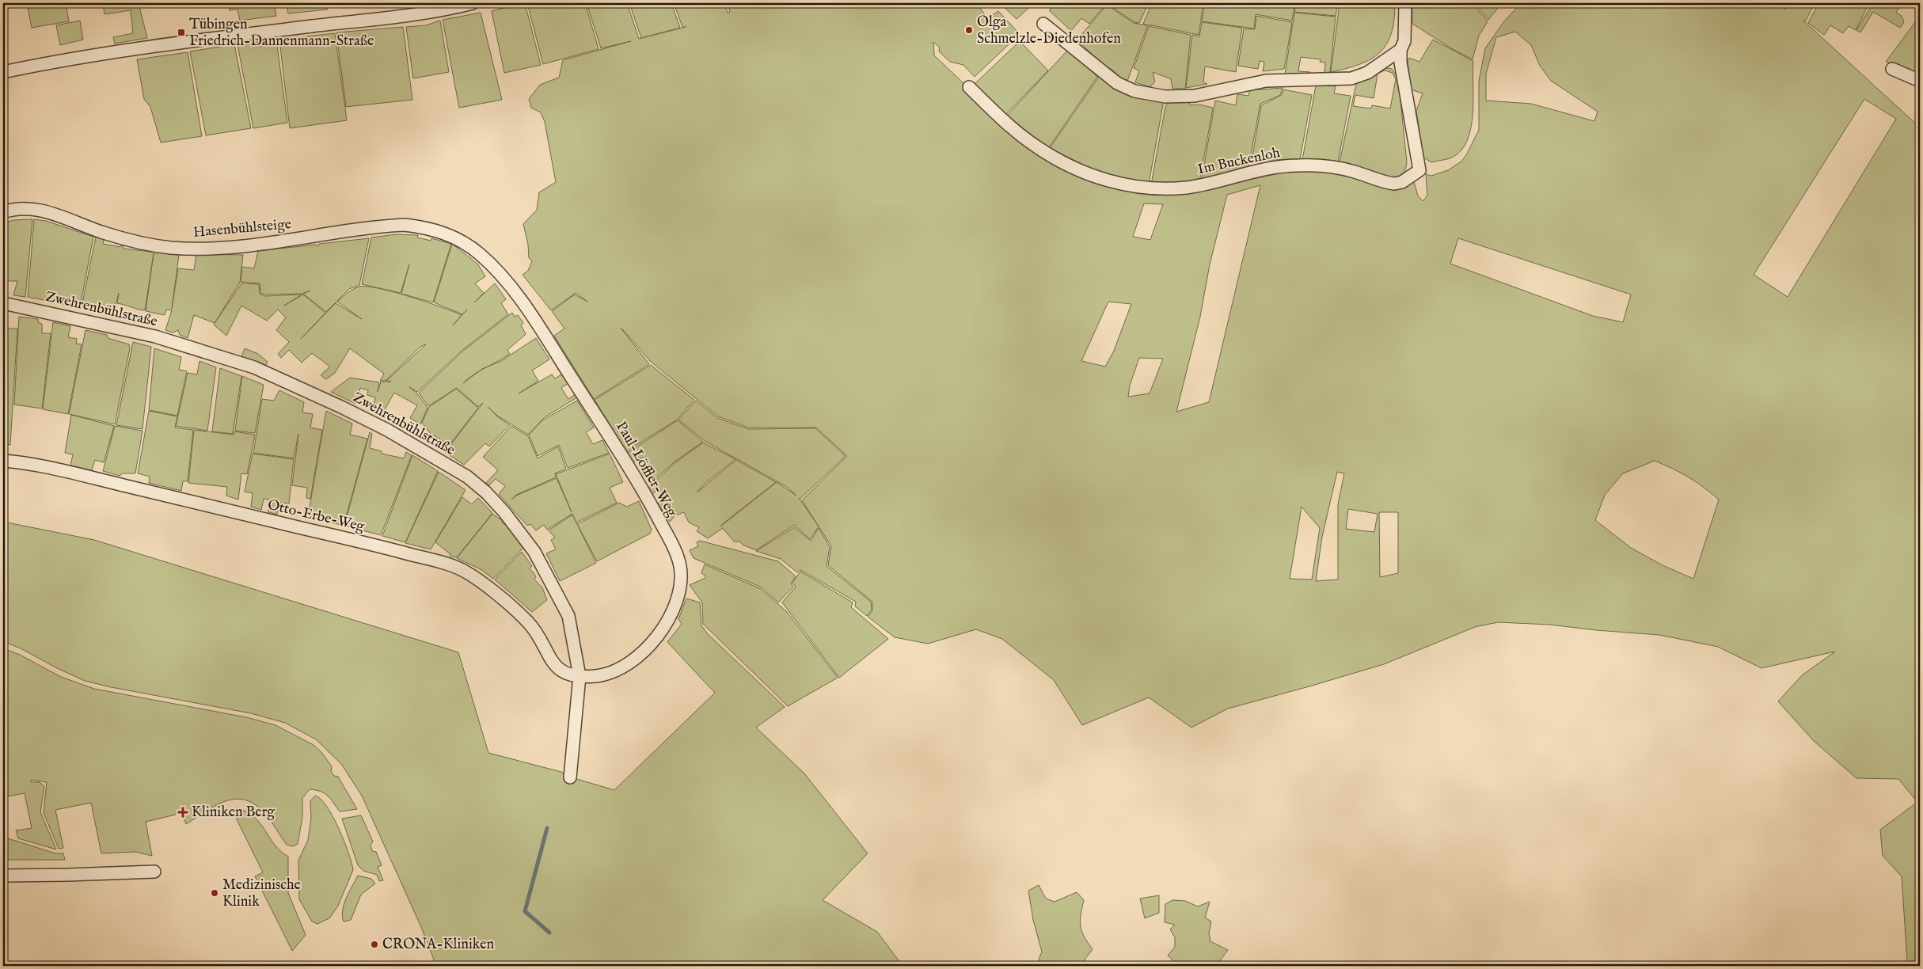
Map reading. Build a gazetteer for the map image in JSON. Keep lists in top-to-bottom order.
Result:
{
  "streets": {
    "street": [
      "Im Buckenloh",
      "Hasenbühlsteige",
      "Zwehrenbühlstraße",
      "Paul-Löffler-Weg",
      "Otto-Erbe-Weg"
    ]
  },
  "crossings": [
    ["Hasenbühlsteige", "Paul-Löffler-Weg"],
    ["Zwehrenbühlstraße", "Paul-Löffler-Weg"],
    ["Zwehrenbühlstraße", "Otto-Erbe-Weg"],
    ["Paul-Löffler-Weg", "Otto-Erbe-Weg"]
  ],
  "places": {
    "other": ["Olga Schmelzle-Diedenhofen", "Medizinische Klinik", "CRONA-Kliniken"],
    "transit": ["Tübingen Friedrich-Dannenmann-Straße"],
    "health": ["Kliniken Berg"]
  }
}
